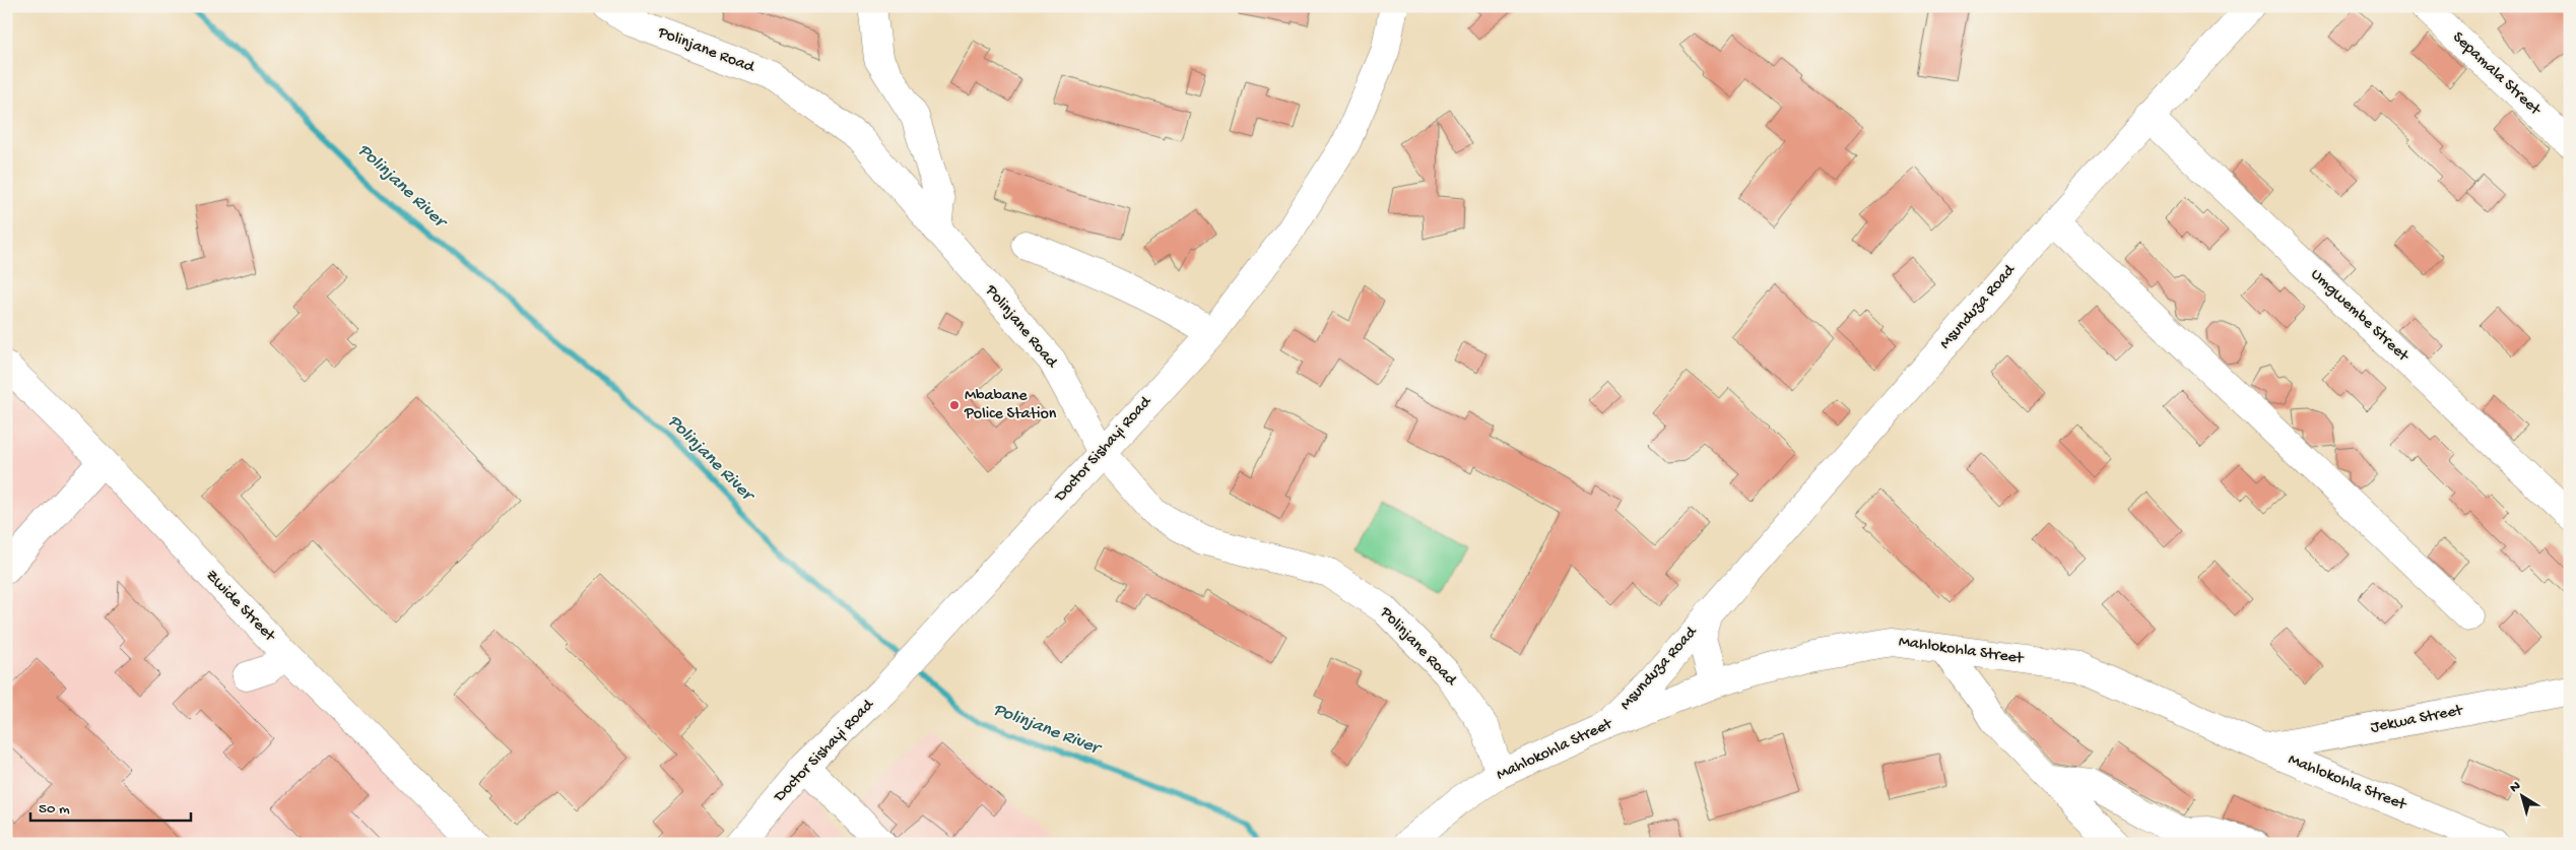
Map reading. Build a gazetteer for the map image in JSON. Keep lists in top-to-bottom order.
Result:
{
  "streets": {
    "street": [
      "Polinjane Road",
      "Sepamala Street",
      "Msunduza Road",
      "Umgwembe Street",
      "Doctor Sishayi Road",
      "Zwide Street",
      "Mahlokohla Street",
      "Jekwa Street"
    ]
  },
  "crossings": [
    ["Polinjane Road", "Doctor Sishayi Road"],
    ["Polinjane Road", "Mahlokohla Street"],
    ["Msunduza Road", "Umgwembe Street"],
    ["Msunduza Road", "Mahlokohla Street"],
    ["Mahlokohla Street", "Jekwa Street"]
  ],
  "water": ["Polinjane River"],
  "places": ["Mbabane Police Station"],
  "scale_bar": "50 m",
  "north": "top left"
}
